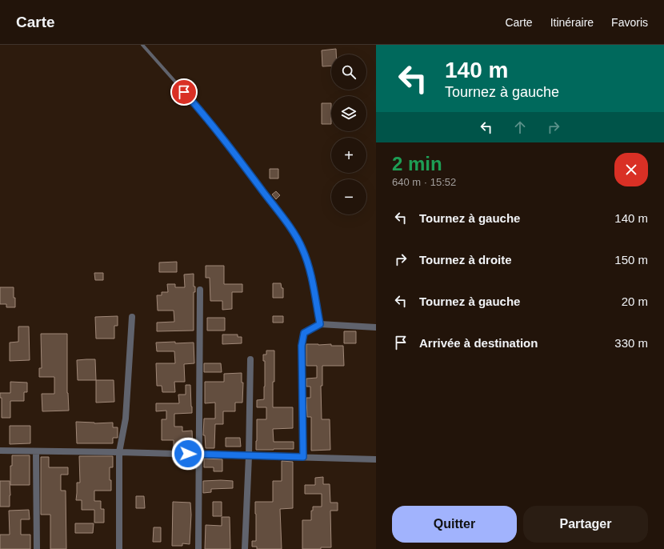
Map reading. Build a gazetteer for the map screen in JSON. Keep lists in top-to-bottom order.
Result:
{
  "page": {
    "header": "Carte",
    "nav": ["Carte", "Itinéraire", "Favoris"],
    "turn": ["140 m", "Tournez à gauche"],
    "map_buttons": ["+", "−"],
    "heading": ["2 min", "640 m · 15:52"],
    "list": [
      {
        "name": "Tournez à gauche",
        "value": "140 m"
      },
      {
        "name": "Tournez à droite",
        "value": "150 m"
      },
      {
        "name": "Tournez à gauche",
        "value": "20 m"
      },
      {
        "name": "Arrivée à destination",
        "value": "330 m"
      }
    ],
    "buttons": ["Quitter", "Partager"]
  }
}
